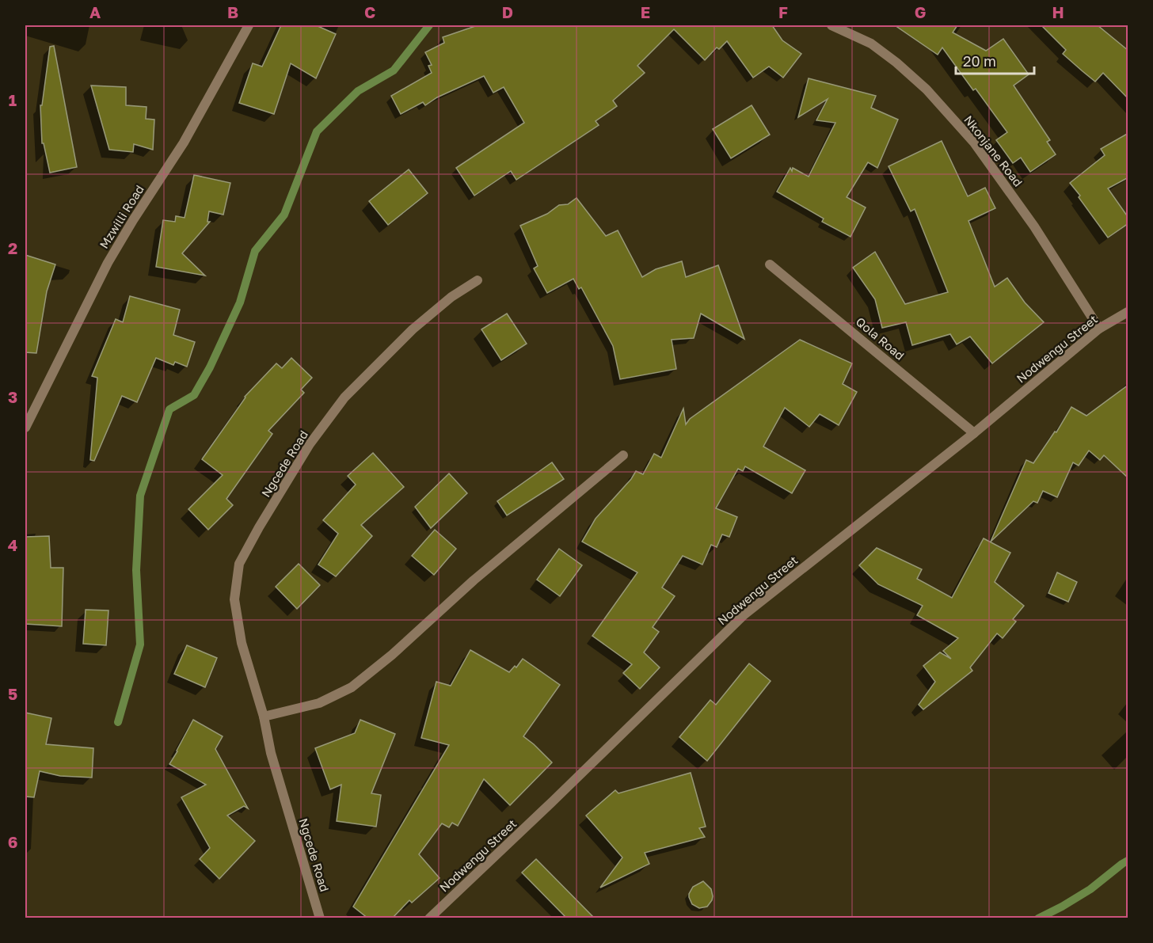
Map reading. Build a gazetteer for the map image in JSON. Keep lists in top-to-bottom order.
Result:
{
  "streets": {
    "street": [
      "Nkonjane Road",
      "Mzwilli Road",
      "Qola Road",
      "Nodwengu Street",
      "Ngcede Road"
    ]
  },
  "crossings": [
    ["Nkonjane Road", "Nodwengu Street"],
    ["Qola Road", "Nodwengu Street"]
  ],
  "scale_bar": "20 m",
  "grid": {
    "columns": [
      "A",
      "B",
      "C",
      "D",
      "E",
      "F",
      "G",
      "H"
    ],
    "rows": [
      "1",
      "2",
      "3",
      "4",
      "5",
      "6"
    ]
  }
}
